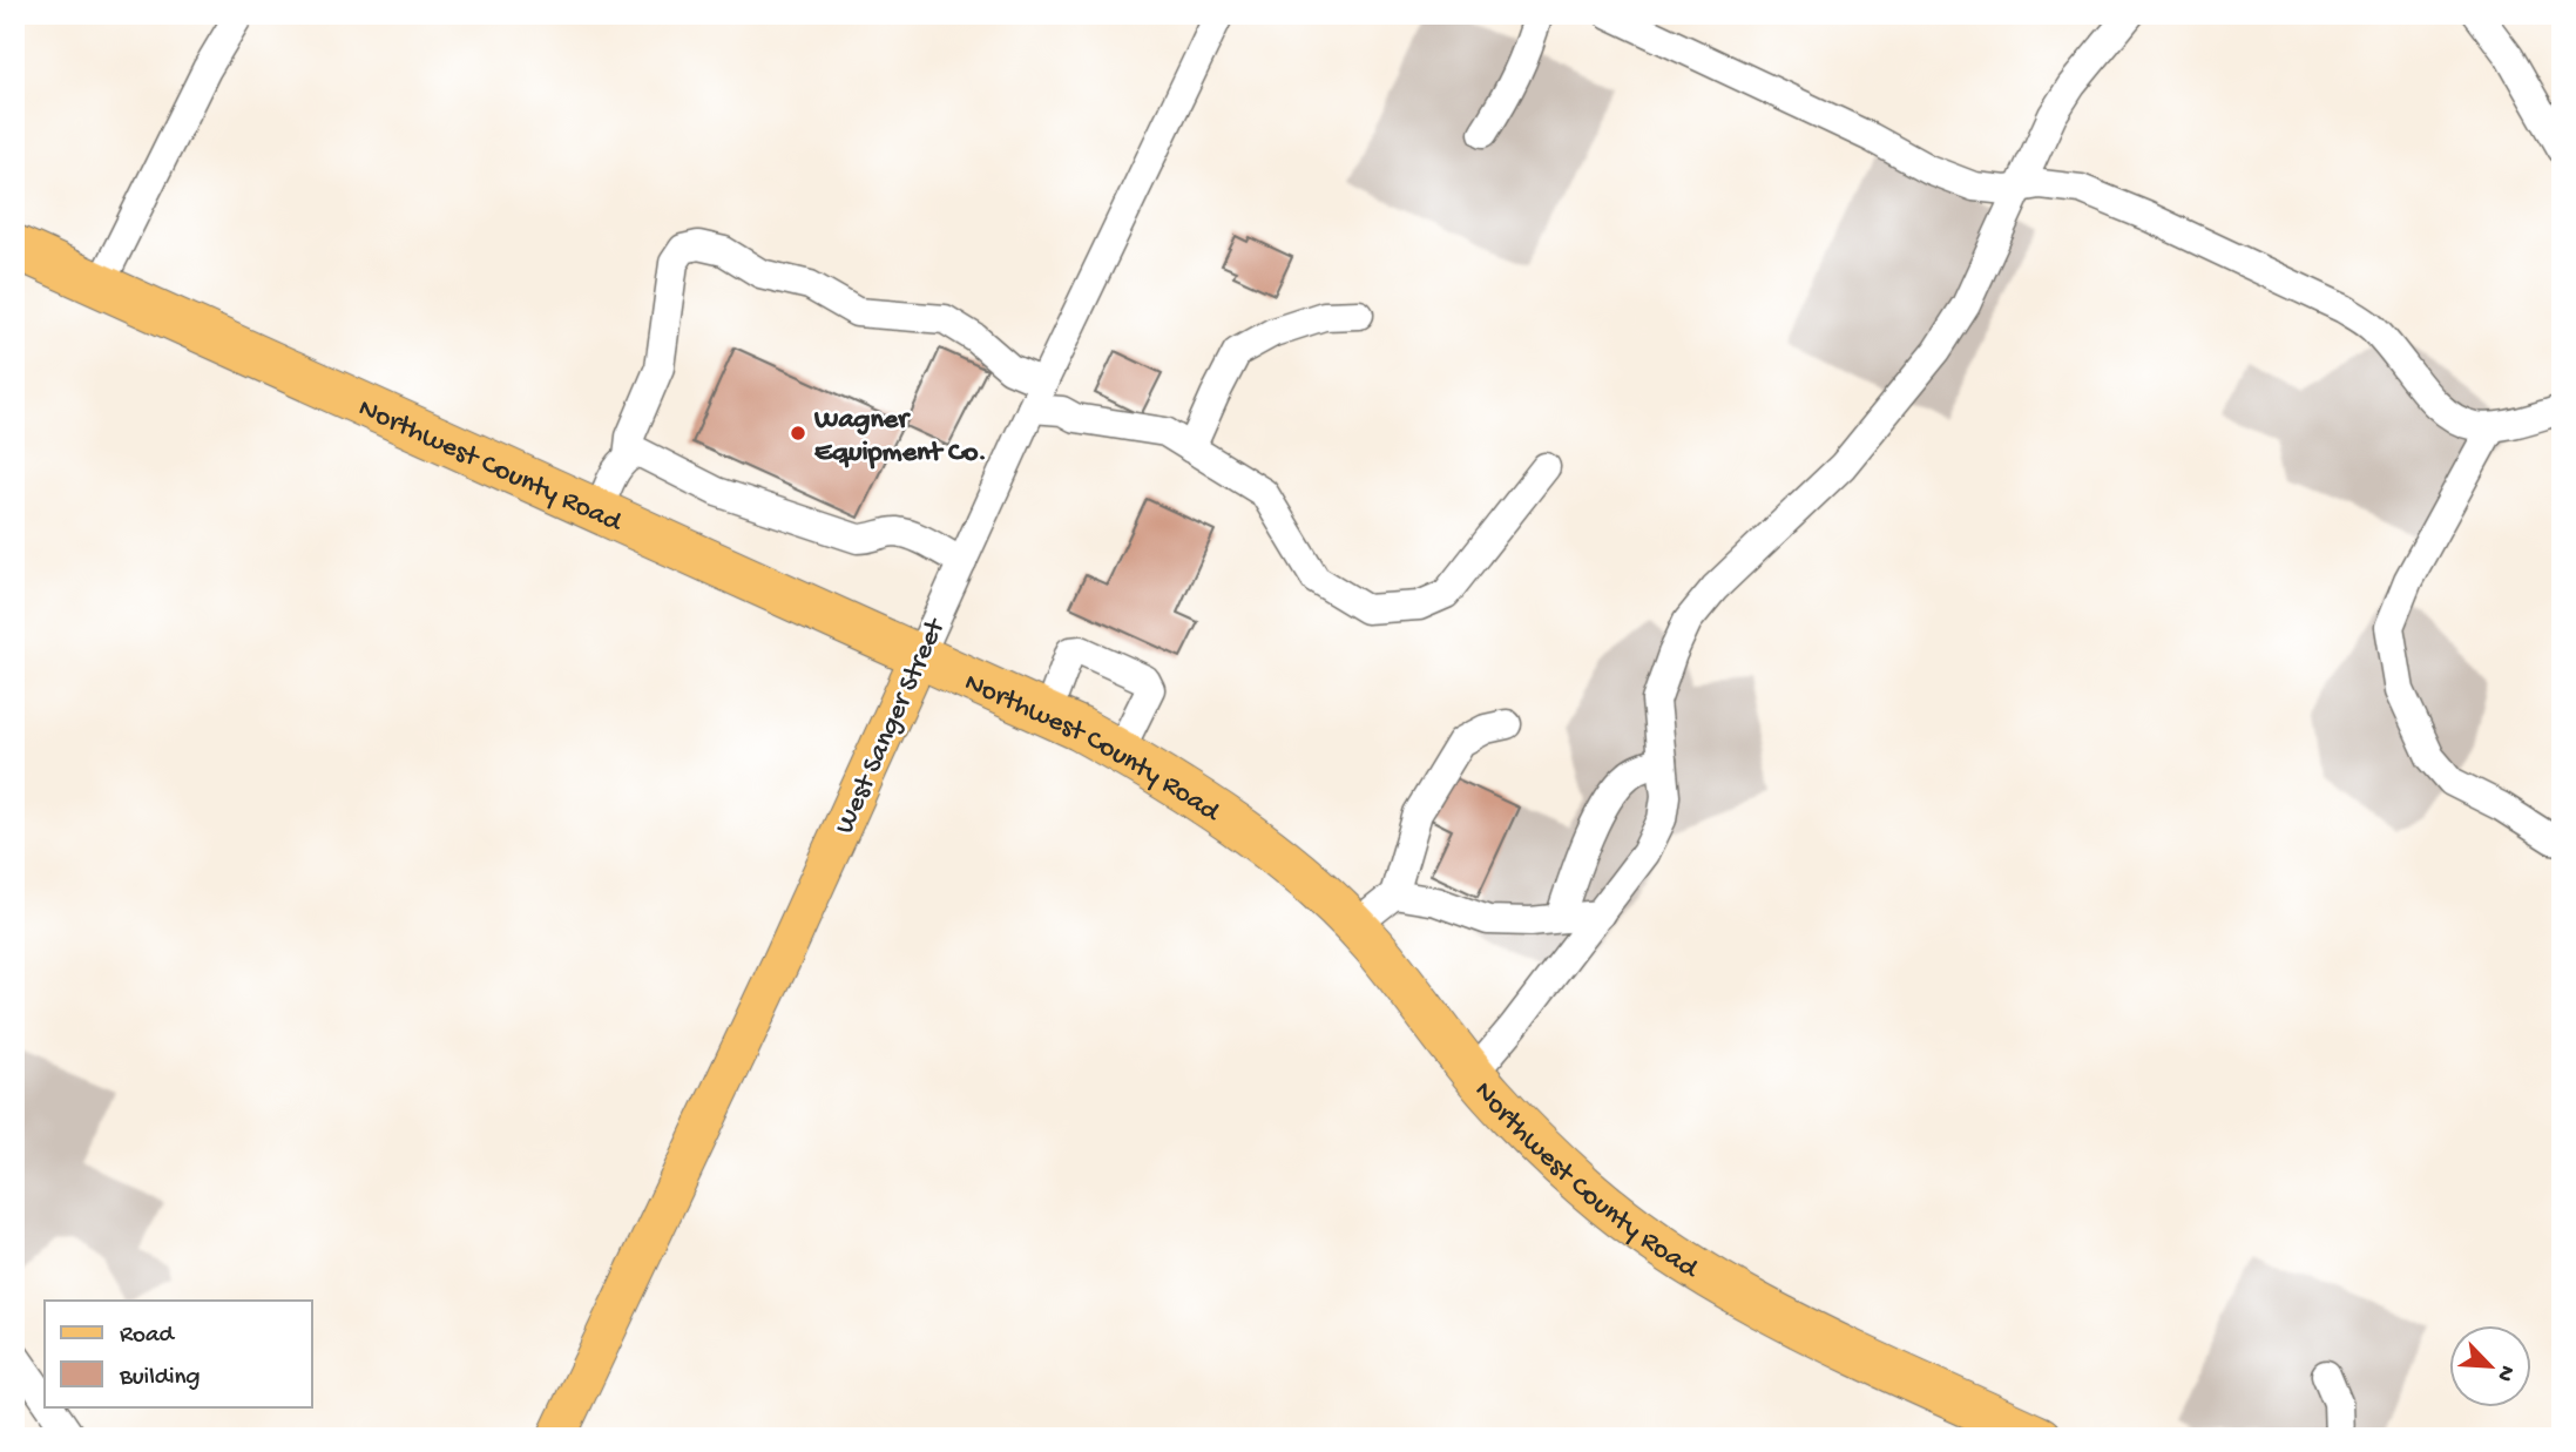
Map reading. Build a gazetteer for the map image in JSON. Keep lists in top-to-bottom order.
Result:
{
  "streets": {
    "highway": ["Northwest County Road"],
    "main road": ["West Sanger Street"]
  },
  "crossings": [
    ["Northwest County Road", "West Sanger Street"]
  ],
  "places": ["Wagner Equipment Co."],
  "legend": ["Road", "Building"],
  "north": "bottom right"
}
